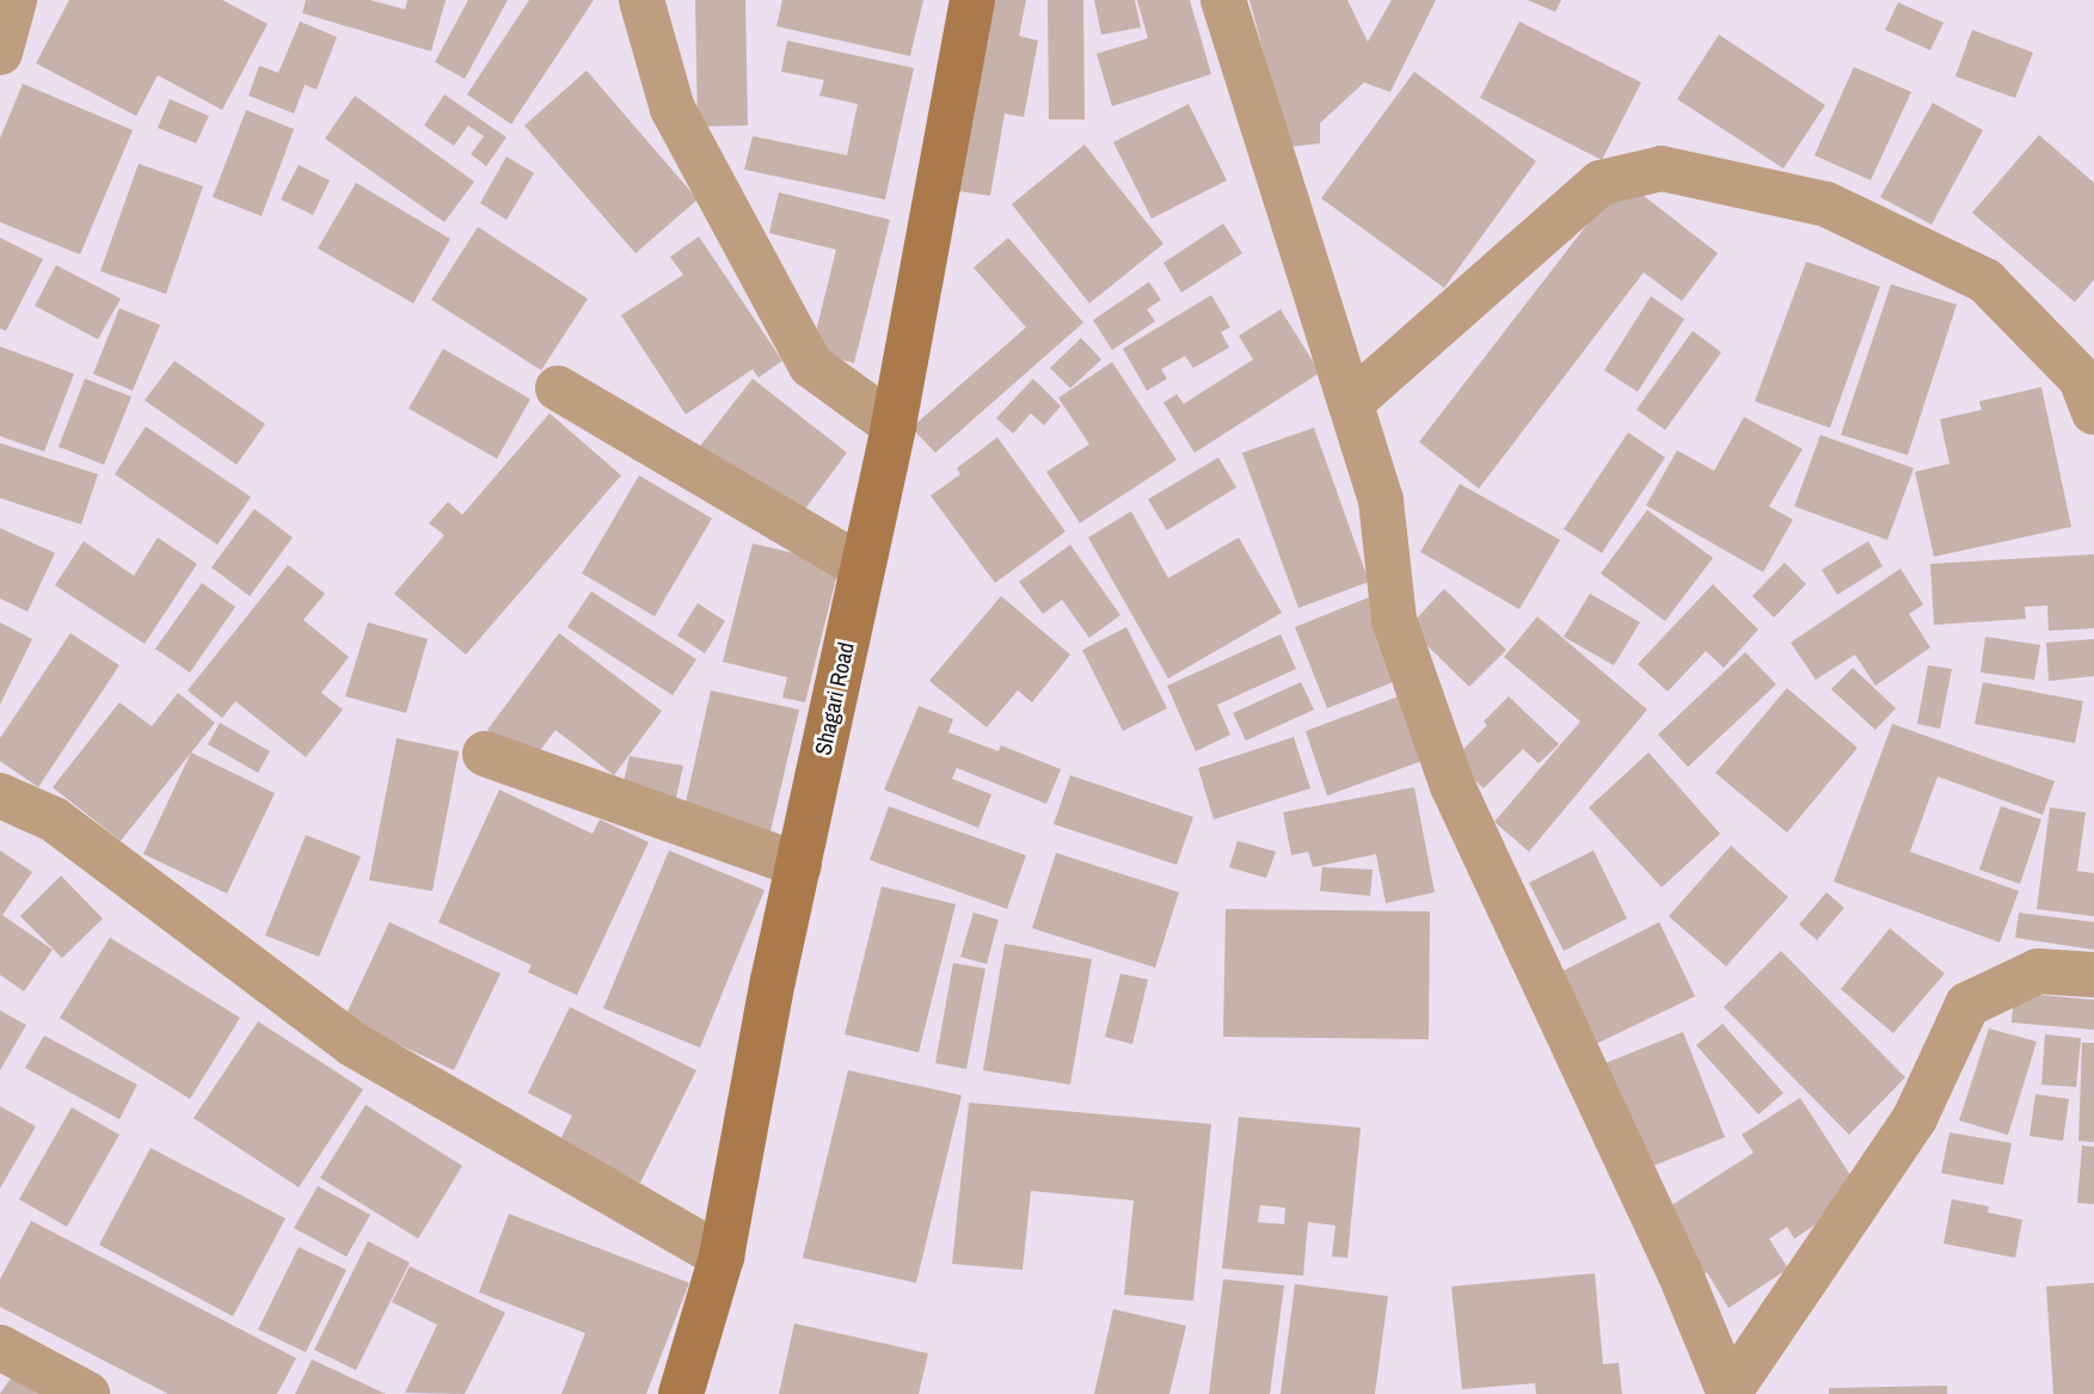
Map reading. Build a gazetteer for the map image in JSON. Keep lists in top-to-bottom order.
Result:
{
  "streets": {
    "street": ["Shagari Road"]
  }
}
